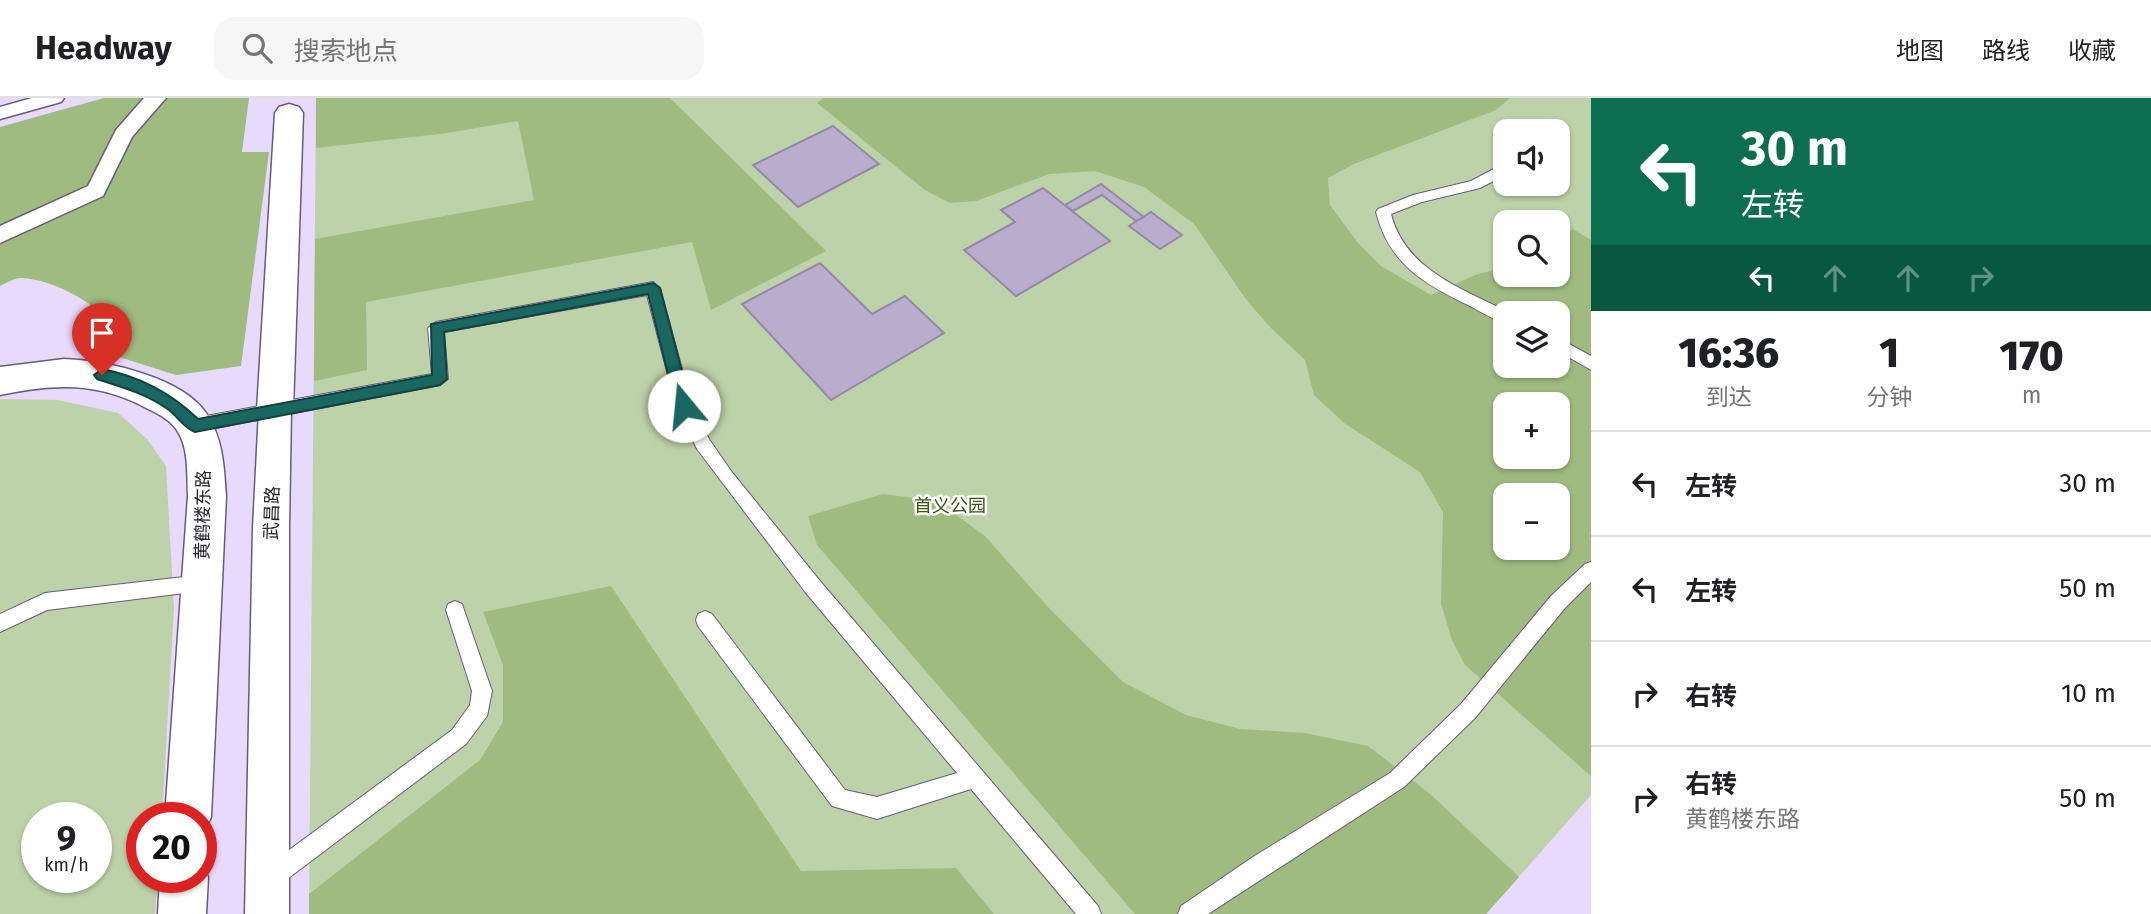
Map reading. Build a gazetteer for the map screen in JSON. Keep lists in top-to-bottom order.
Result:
{
  "streets": {
    "main road": ["武昌路", "黄鹤楼东路"]
  },
  "parks": ["首义公园"],
  "page": {
    "header": "Headway",
    "search": "搜索地点",
    "nav": ["地图", "路线", "收藏"],
    "turn": ["30 m", "左转"],
    "map_buttons": ["+", "−"],
    "eta": [
      "16:36",
      "到达",
      "1",
      "分钟",
      "170",
      "m"
    ],
    "list": [
      {
        "name": "左转",
        "value": "30 m"
      },
      {
        "name": "左转",
        "value": "50 m"
      },
      {
        "name": "右转",
        "value": "10 m"
      },
      {
        "name": "右转",
        "note": "黄鹤楼东路",
        "value": "50 m"
      }
    ],
    "speed": "9 km/h",
    "limit": "20"
  }
}
